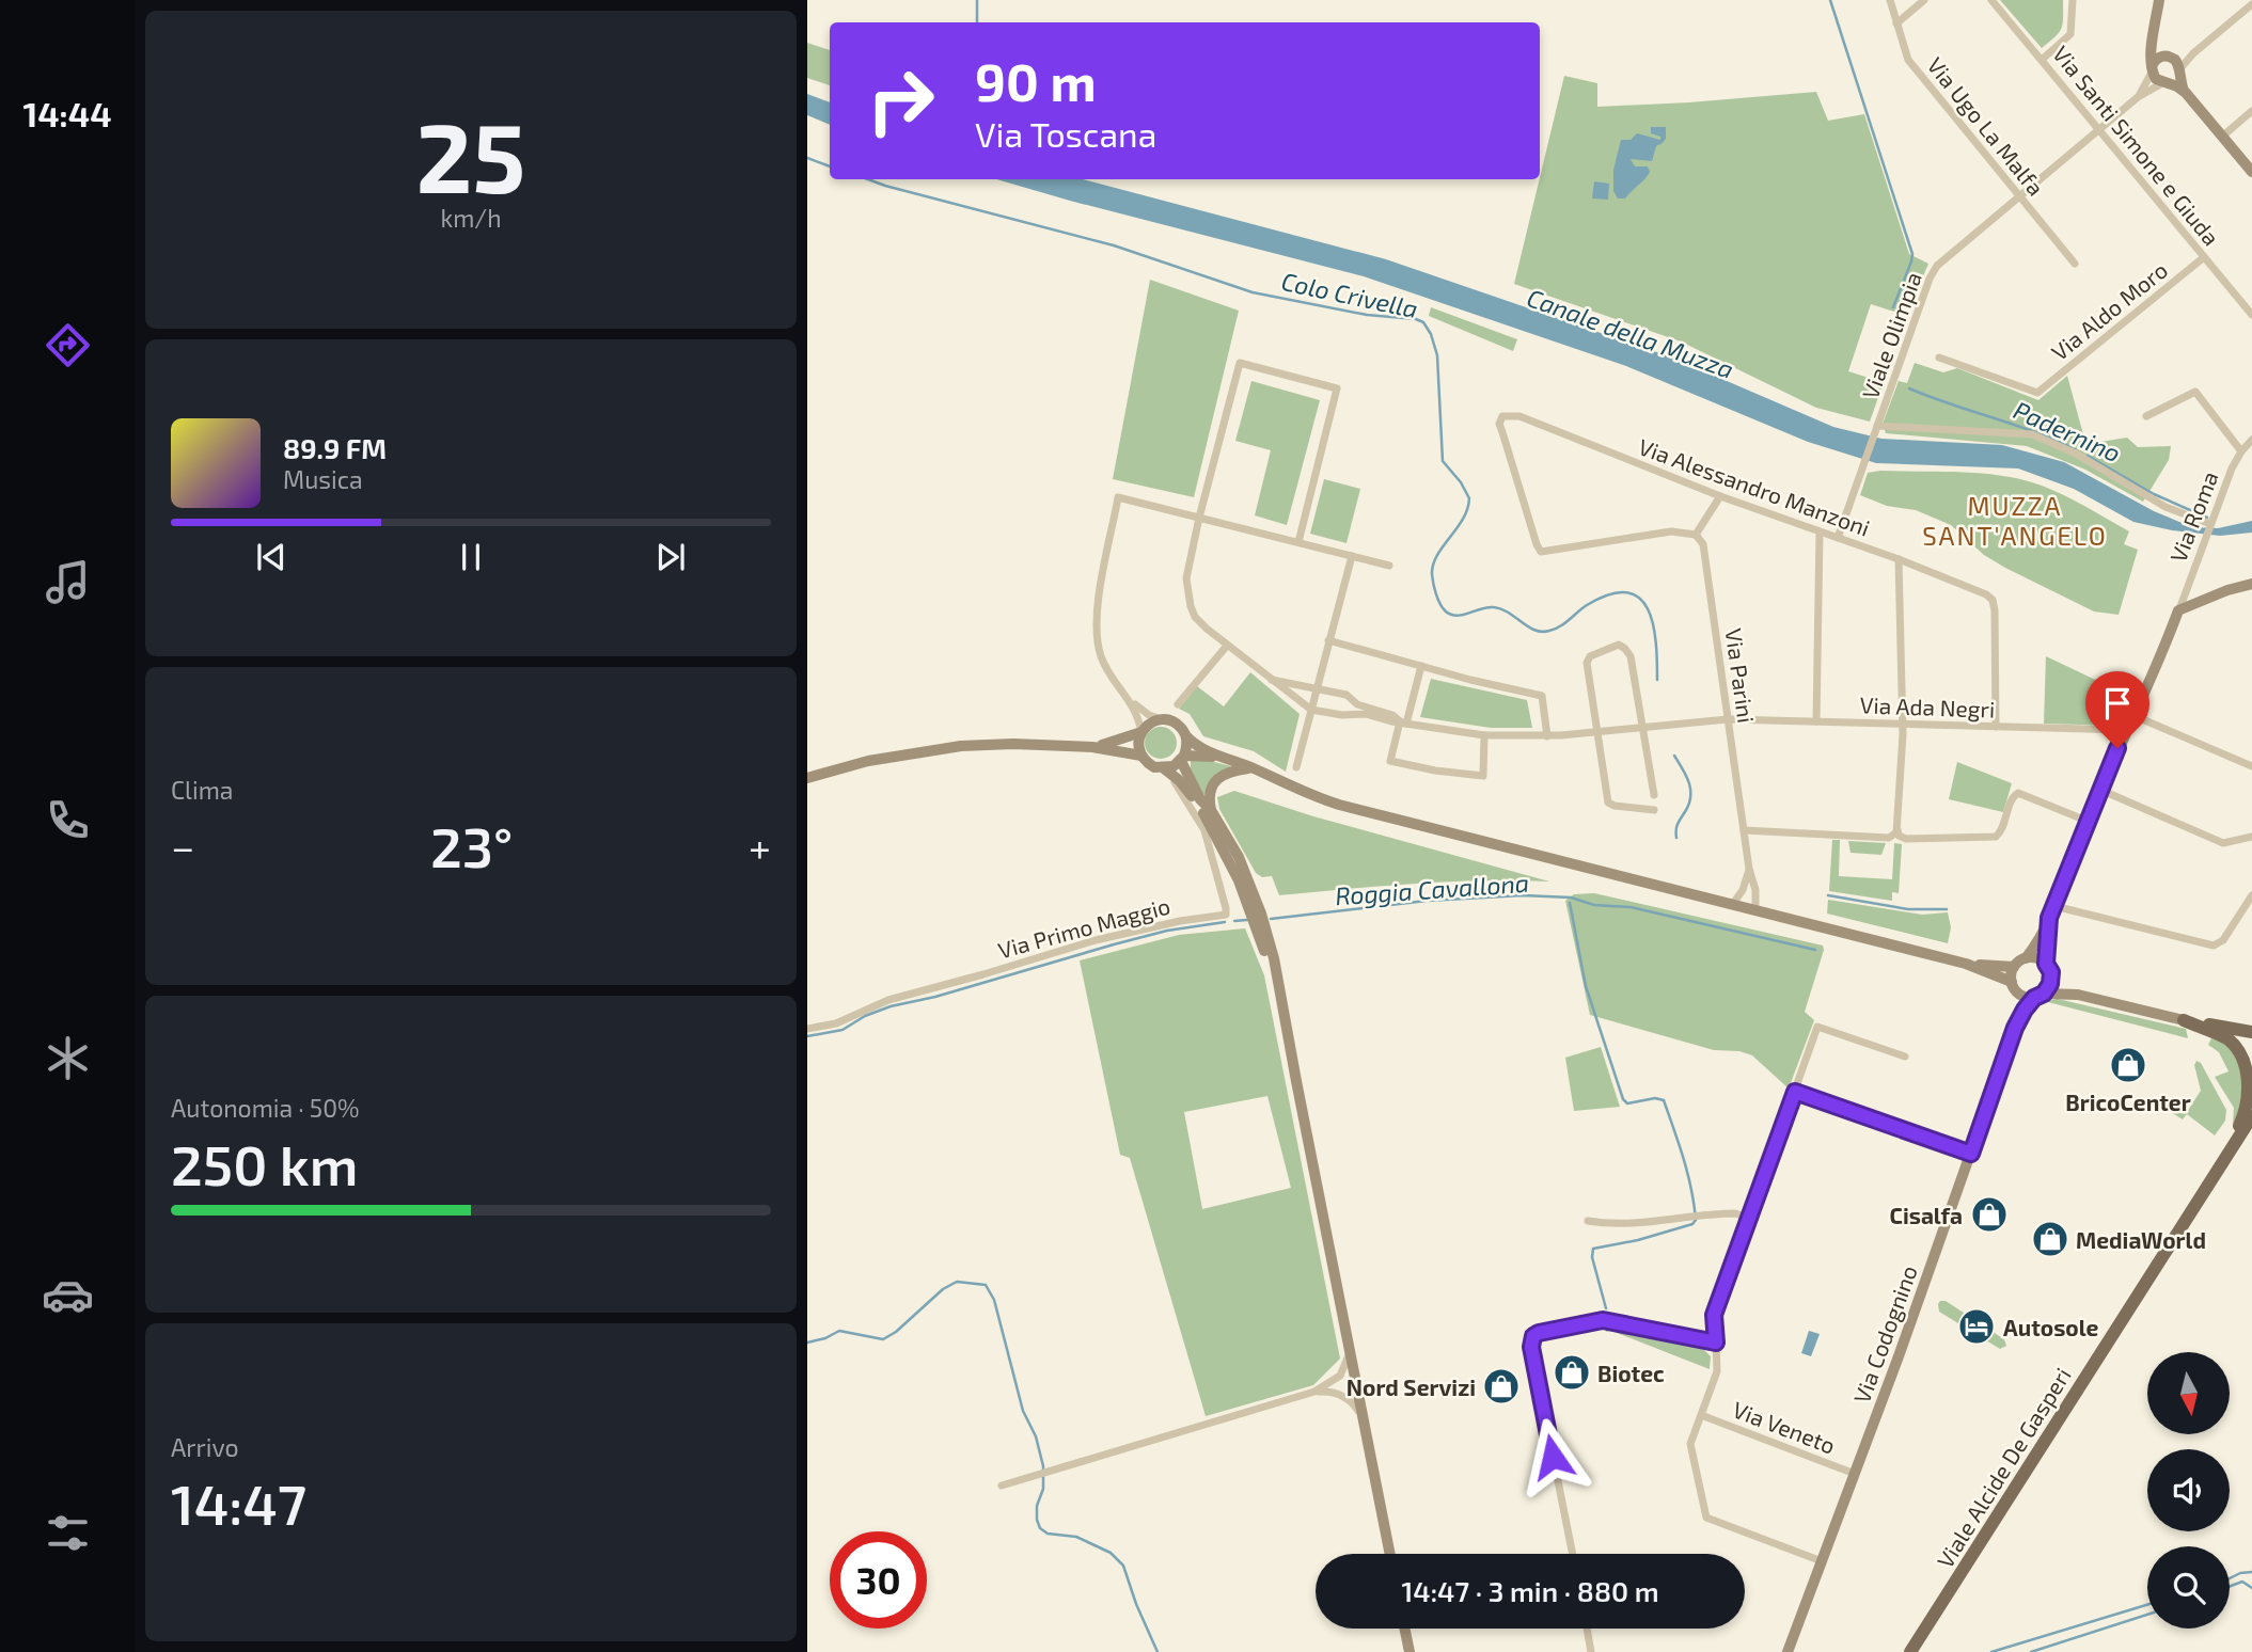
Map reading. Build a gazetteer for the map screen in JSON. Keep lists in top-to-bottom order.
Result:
{
  "streets": {
    "main road": ["Viale Alcide De Gasperi"],
    "street": [
      "Via Ugo La Malfa",
      "Via Santi Simone e Giuda",
      "Via Aldo Moro",
      "Viale Olimpia",
      "Via Alessandro Manzoni",
      "Via Roma",
      "Via Parini",
      "Via Ada Negri",
      "Via Primo Maggio",
      "Via Codognino",
      "Via Veneto"
    ]
  },
  "crossings": [
    ["Via Ugo La Malfa", "Viale Olimpia"],
    ["Via Santi Simone e Giuda", "Via Aldo Moro"],
    ["Via Santi Simone e Giuda", "Viale Olimpia"],
    ["Viale Olimpia", "Via Alessandro Manzoni"],
    ["Via Alessandro Manzoni", "Via Parini"],
    ["Via Alessandro Manzoni", "Via Ada Negri"],
    ["Via Parini", "Via Ada Negri"],
    ["Via Codognino", "Via Veneto"]
  ],
  "districts": ["MUZZA SANT'ANGELO"],
  "water": [
    "Colo Crivella",
    "Canale della Muzza",
    "Padernino",
    "Roggia Cavallona"
  ],
  "places": {
    "shop": [
      "BricoCenter",
      "Cisalfa",
      "MediaWorld",
      "Biotec",
      "Nord Servizi"
    ],
    "hotel": ["Autosole"]
  },
  "north": "bottom",
  "page": {
    "tabs": "14:44",
    "tile": [
      ["25", "km/h"],
      "Clima",
      ["Autonomia · 50%", "250 km"],
      ["Arrivo", "14:47"]
    ],
    "turn": ["90 m", "Via Toscana"],
    "song": ["89.9 FM", "Musica"],
    "heat": ["−", "23°", "+"],
    "limit": "30",
    "trip": "14:47 · 3 min · 880 m"
  }
}
